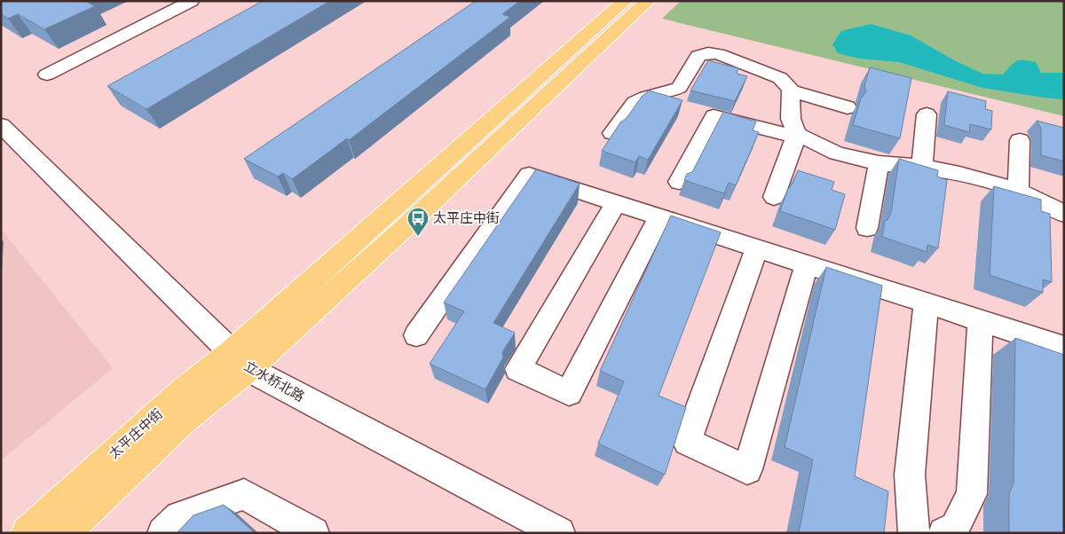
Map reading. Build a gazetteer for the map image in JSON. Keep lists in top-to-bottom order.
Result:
{
  "streets": {
    "main road": ["太平庄中街"],
    "street": ["立水桥北路"]
  },
  "crossings": [
    ["立水桥北路", "太平庄中街"]
  ],
  "places": {
    "bus stop": ["太平庄中街"]
  }
}
